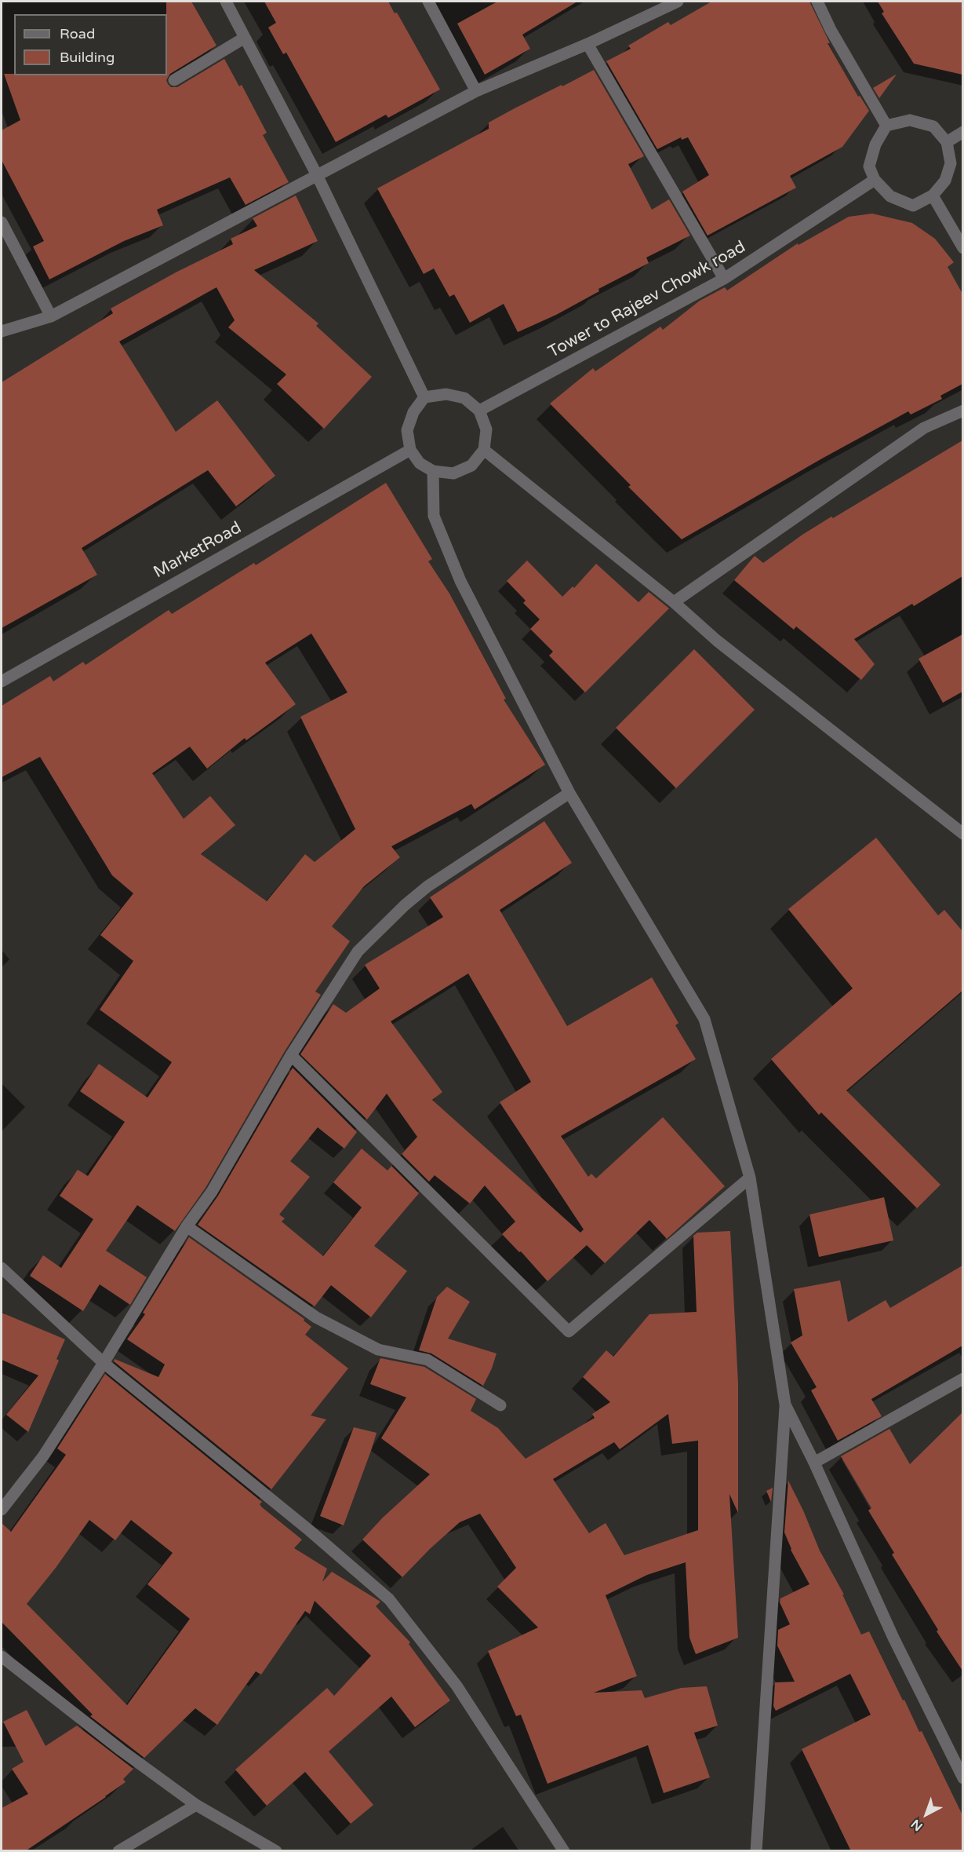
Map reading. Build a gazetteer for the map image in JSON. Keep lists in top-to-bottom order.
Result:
{
  "streets": {
    "street": ["Tower to Rajeev Chowk road", "MarketRoad"]
  },
  "crossings": [
    ["Tower to Rajeev Chowk road", "MarketRoad"]
  ],
  "legend": ["Road", "Building"],
  "north": "bottom left"
}
